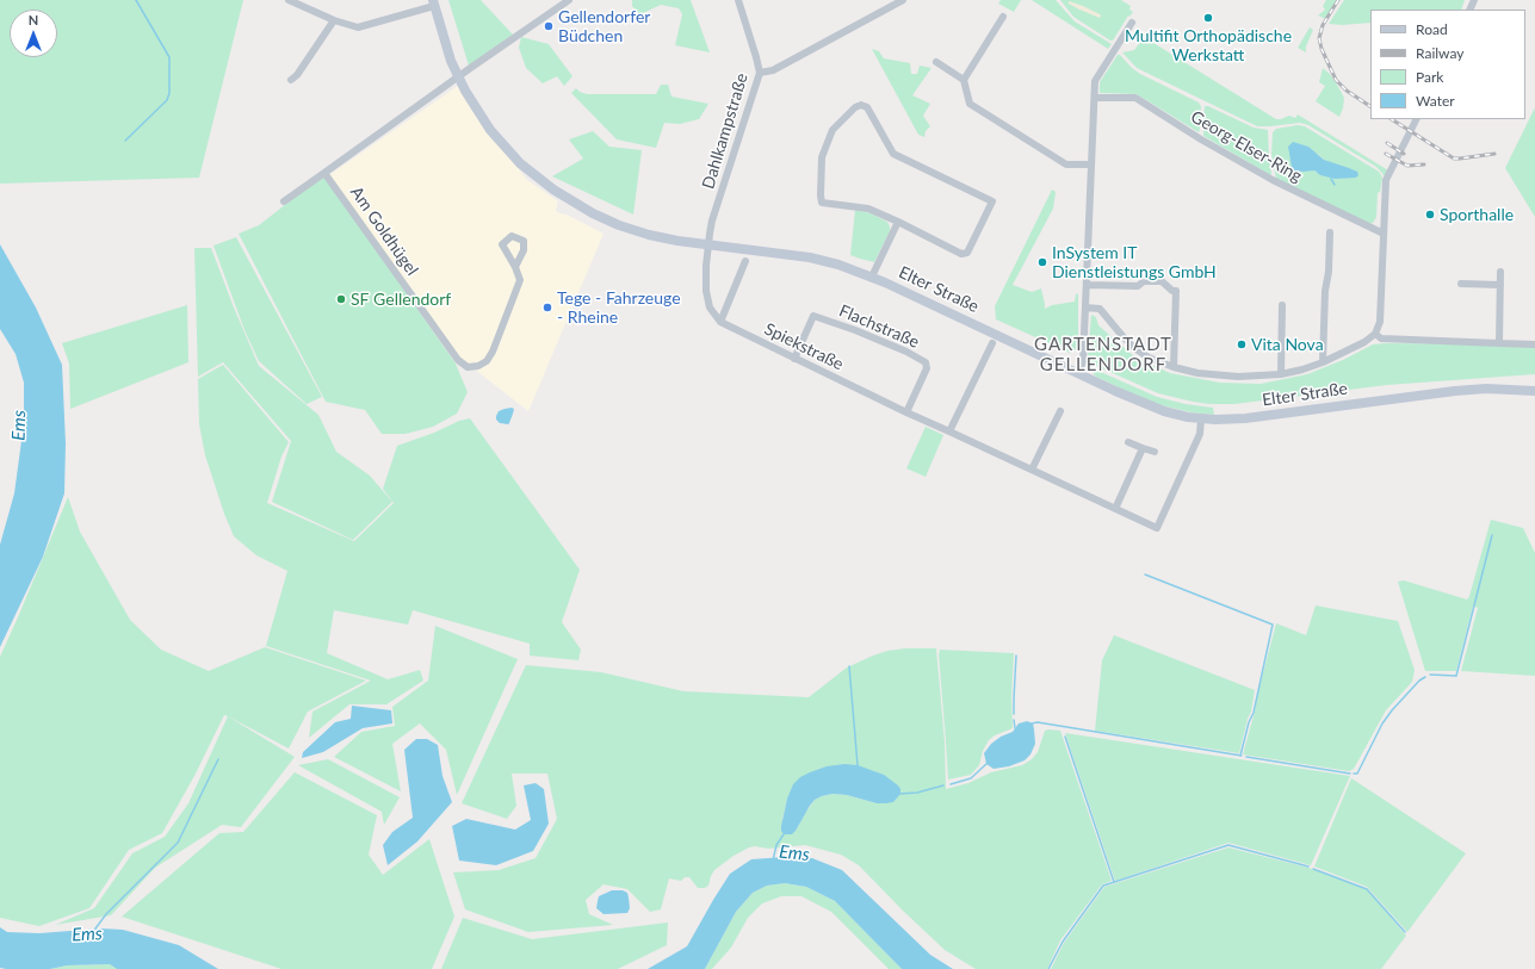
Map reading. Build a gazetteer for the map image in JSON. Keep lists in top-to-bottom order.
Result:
{
  "streets": {
    "main road": ["Elter Straße"],
    "street": [
      "Dahlkampstraße",
      "Georg-Elser-Ring",
      "Am Goldhügel",
      "Flachstraße",
      "Spiekstraße"
    ]
  },
  "crossings": [
    ["Dahlkampstraße", "Elter Straße"],
    ["Elter Straße", "Spiekstraße"],
    ["Flachstraße", "Spiekstraße"]
  ],
  "districts": ["GARTENSTADT GELLENDORF"],
  "water": ["Ems"],
  "places": [
    "Multifit Orthopädische Werkstatt",
    "Gellendorfer Büdchen",
    "Sporthalle",
    "InSystem IT Dienstleistungs GmbH",
    "SF Gellendorf",
    "Tege - Fahrzeuge - Rheine",
    "Vita Nova"
  ],
  "legend": [
    "Road",
    "Railway",
    "Park",
    "Water"
  ],
  "north": "top"
}
